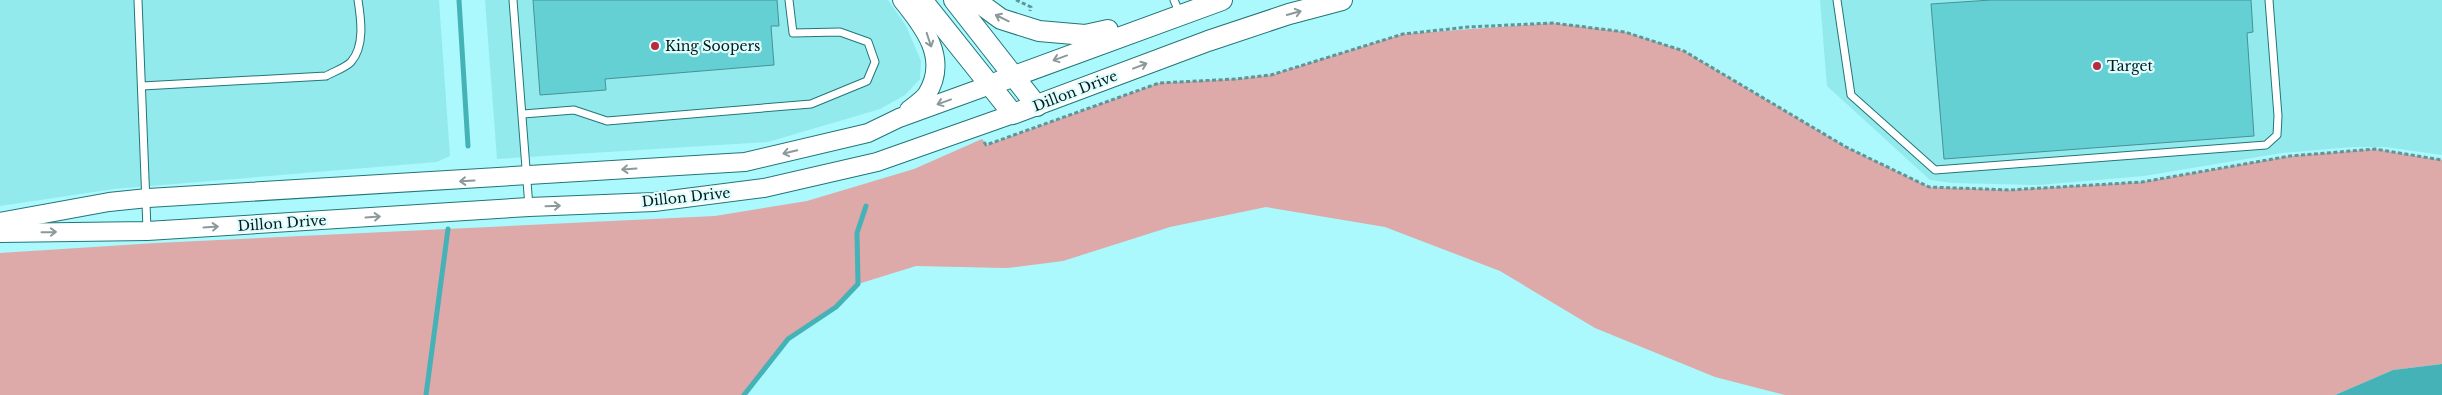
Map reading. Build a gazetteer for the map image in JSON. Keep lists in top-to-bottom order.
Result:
{
  "streets": {
    "main road": ["Dillon Drive"]
  },
  "one_way": ["Dillon Drive"],
  "places": ["King Soopers", "Target"]
}
